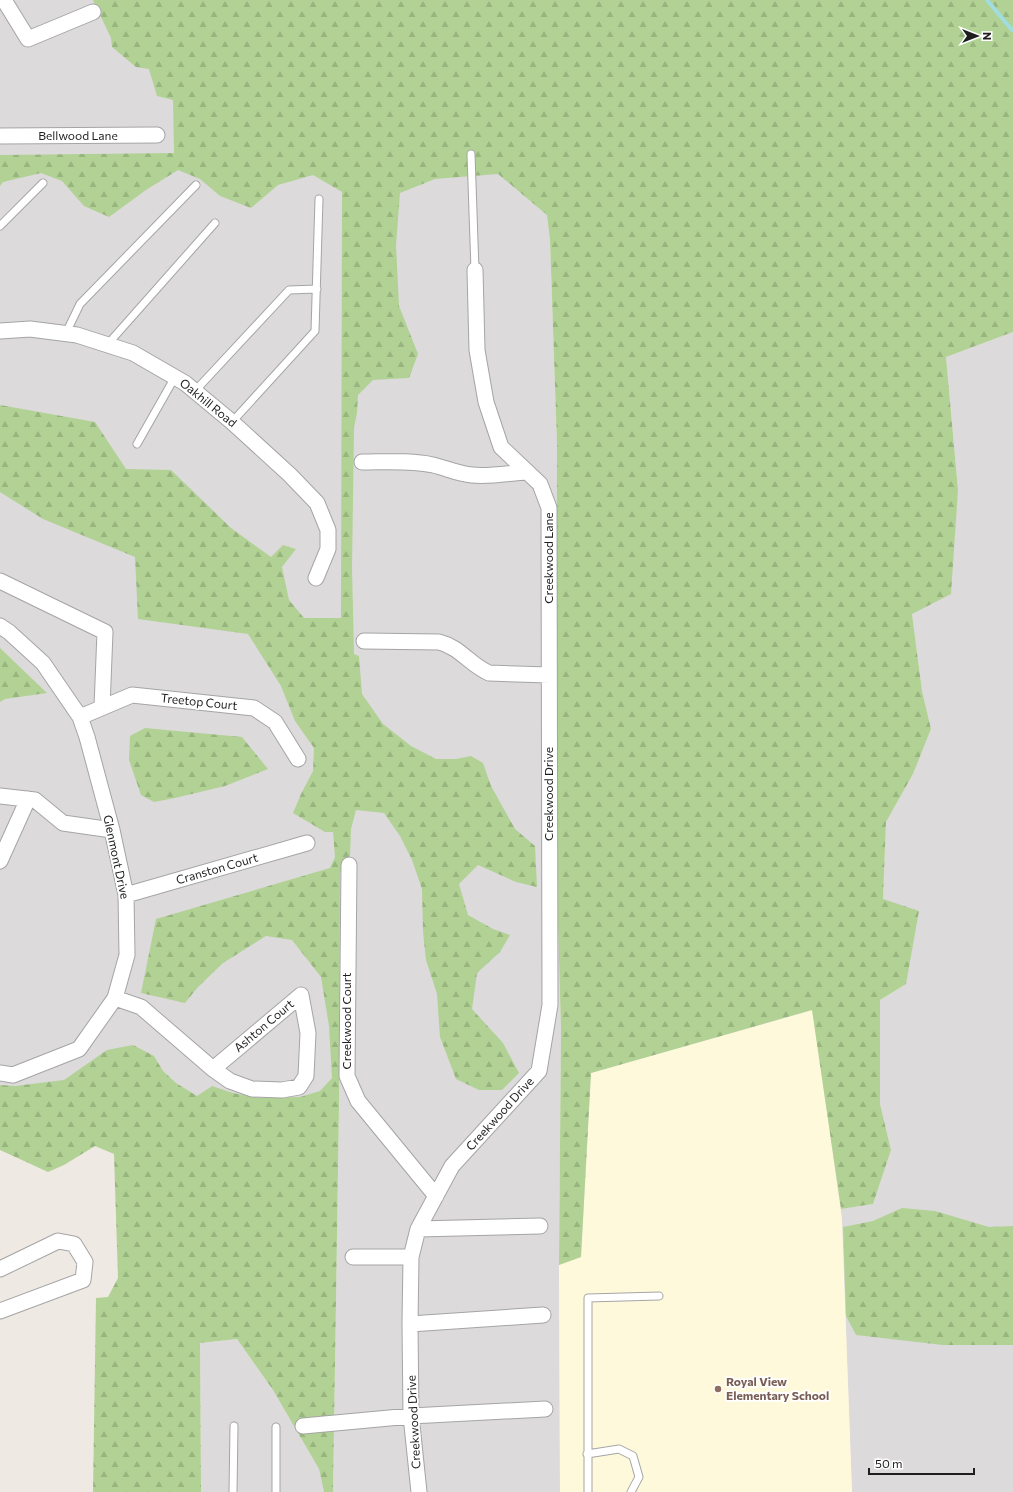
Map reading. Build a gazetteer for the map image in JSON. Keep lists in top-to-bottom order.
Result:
{
  "streets": {
    "street": [
      "Bellwood Lane",
      "Oakhill Road",
      "Creekwood Lane",
      "Treetop Court",
      "Creekwood Drive",
      "Glenmont Drive",
      "Cranston Court",
      "Creekwood Court",
      "Ashton Court"
    ]
  },
  "crossings": [
    ["Creekwood Lane", "Creekwood Drive"],
    ["Treetop Court", "Glenmont Drive"],
    ["Creekwood Drive", "Creekwood Court"],
    ["Glenmont Drive", "Cranston Court"],
    ["Glenmont Drive", "Ashton Court"]
  ],
  "places": ["Royal View Elementary School"],
  "scale_bar": "50 m",
  "north": "right"
}
